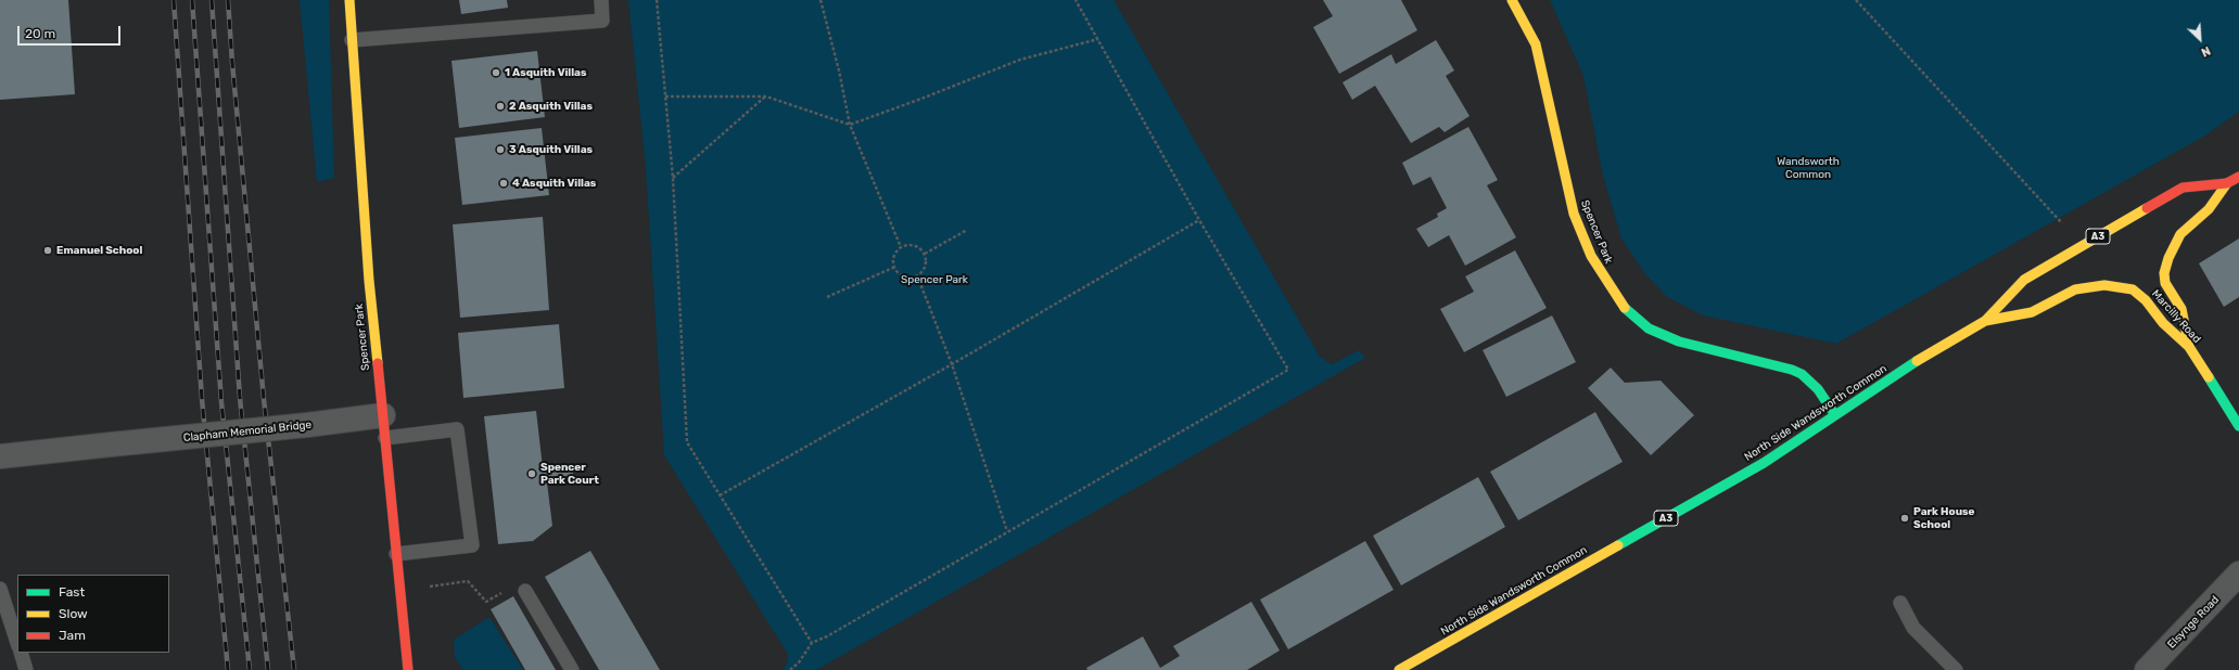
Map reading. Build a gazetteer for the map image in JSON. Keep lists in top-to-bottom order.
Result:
{
  "streets": {
    "main road": [
      "Spencer Park",
      "A3",
      "Marcilly Road",
      "North Side Wandsworth Common"
    ],
    "street": ["Clapham Memorial Bridge", "Elsynge Road"]
  },
  "crossings": [
    ["Spencer Park", "North Side Wandsworth Common"],
    ["Spencer Park", "Clapham Memorial Bridge"],
    ["A3", "Marcilly Road"],
    ["A3", "North Side Wandsworth Common"],
    ["Marcilly Road", "North Side Wandsworth Common"]
  ],
  "parks": ["Wandsworth Common", "Spencer Park"],
  "places": [
    "1 Asquith Villas",
    "2 Asquith Villas",
    "3 Asquith Villas",
    "4 Asquith Villas",
    "Emanuel School",
    "Spencer Park Court",
    "Park House School"
  ],
  "legend": ["Fast", "Slow", "Jam"],
  "scale_bar": "20 m",
  "north": "bottom right"
}
